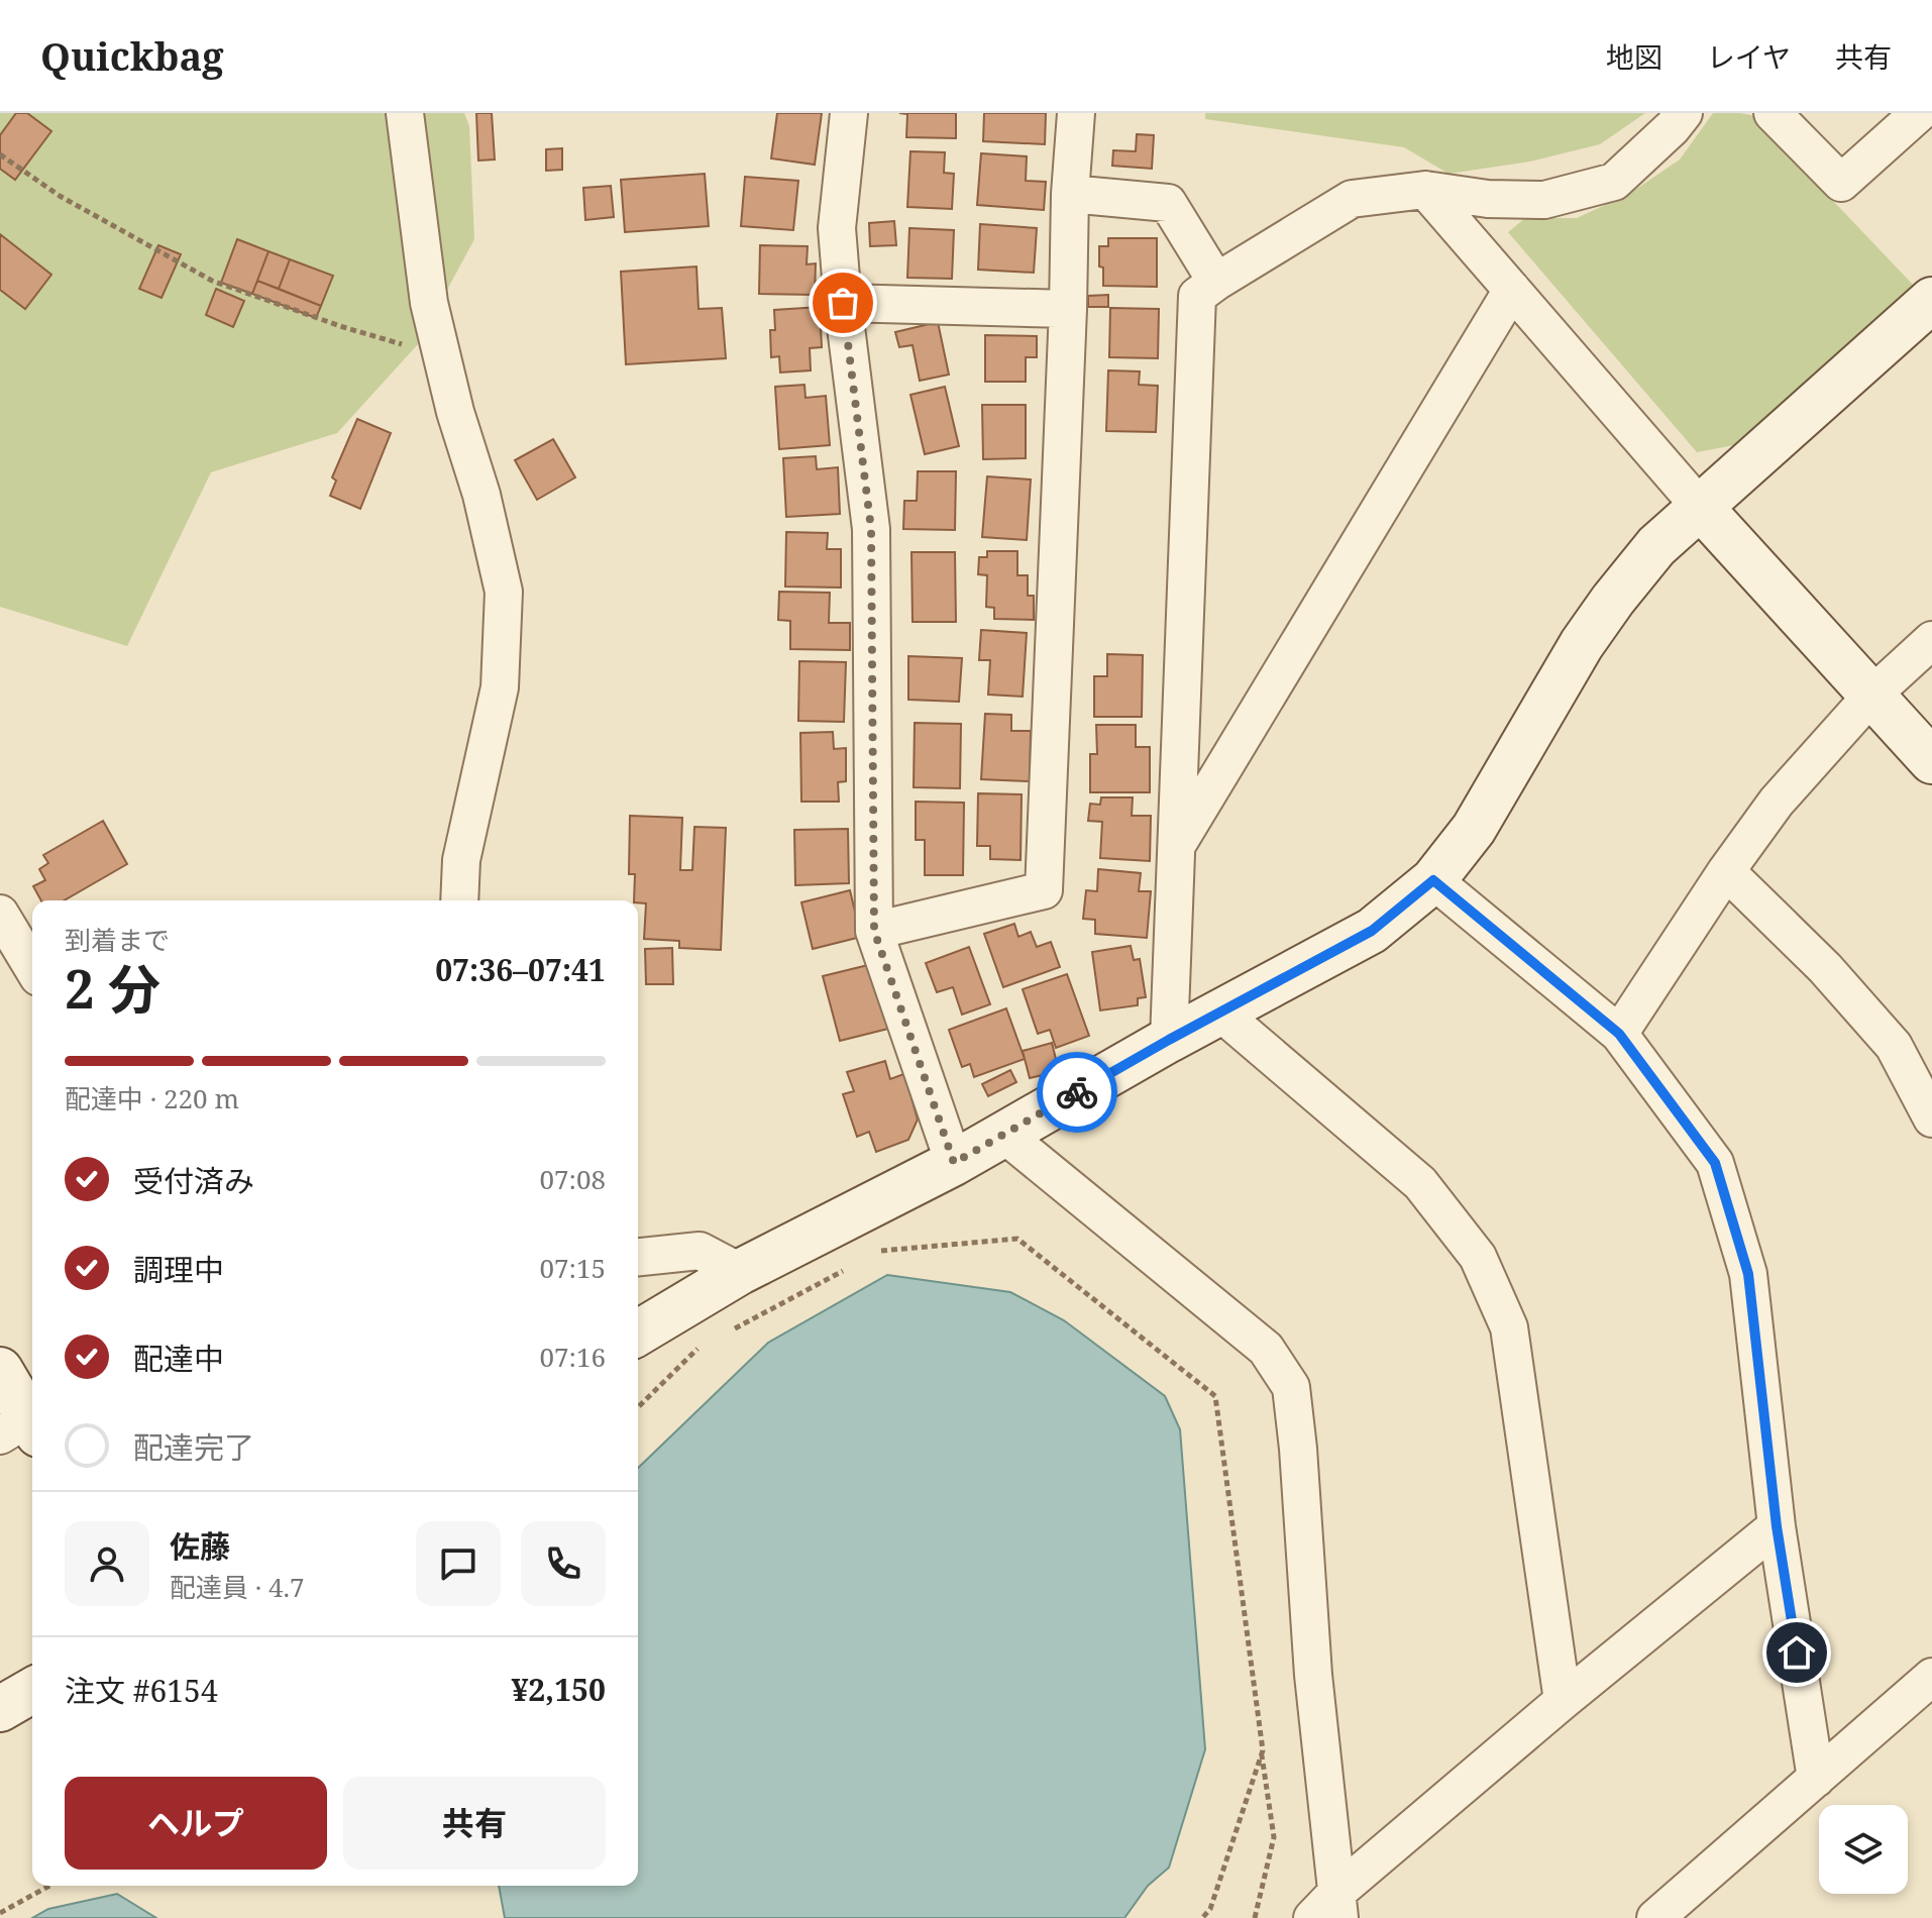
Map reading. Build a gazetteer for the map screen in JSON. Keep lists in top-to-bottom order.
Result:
{
  "page": {
    "header": "Quickbag",
    "nav": ["地図", "レイヤ", "共有"],
    "heading": ["2 分", "到着まで", "07:36–07:41"],
    "panel": [
      "佐藤",
      "配達員 · 4.7",
      "注文 #6154",
      "¥2,150"
    ],
    "bar": "配達中 · 220 m",
    "list": [
      ["受付済み", "07:08"],
      ["調理中", "07:15"],
      ["配達中", "07:16"],
      "配達完了"
    ],
    "buttons": ["ヘルプ", "共有"]
  }
}
